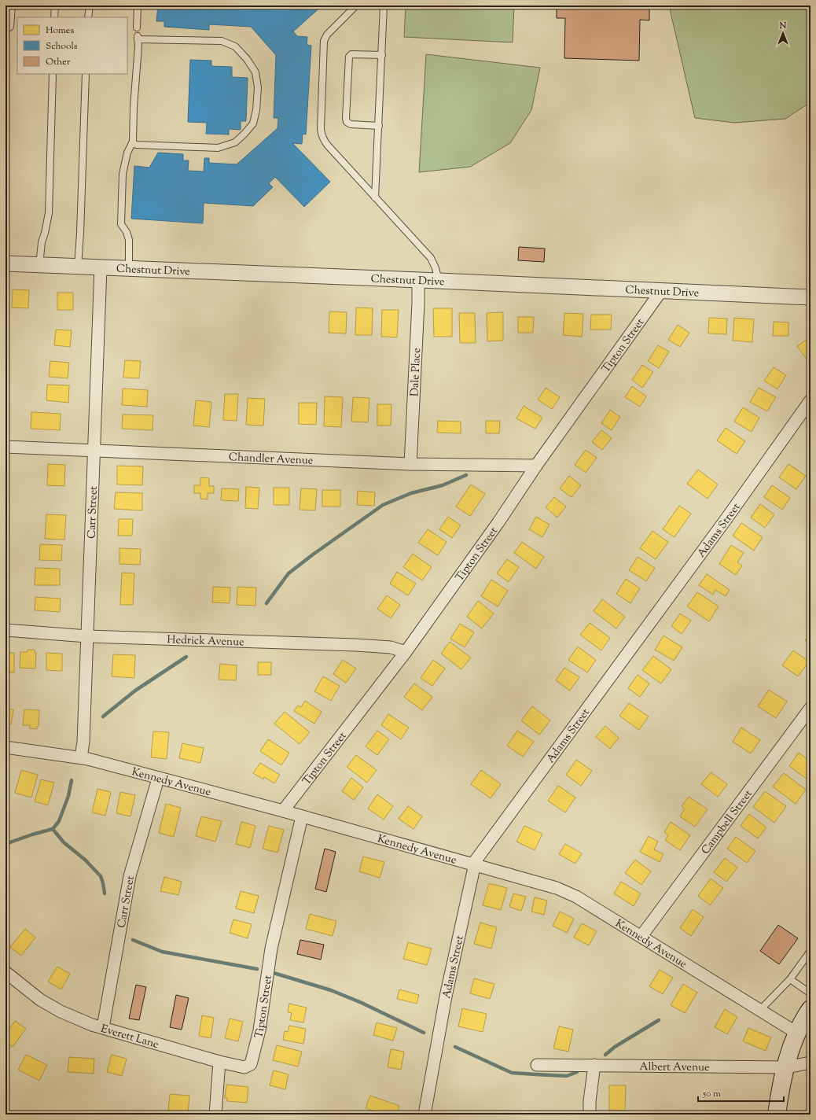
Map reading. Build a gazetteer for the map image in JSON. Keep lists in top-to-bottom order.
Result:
{
  "streets": {
    "street": [
      "Chestnut Drive",
      "Tipton Street",
      "Dale Place",
      "Chandler Avenue",
      "Carr Street",
      "Adams Street",
      "Hedrick Avenue",
      "Kennedy Avenue",
      "Campbell Street",
      "Everett Lane",
      "Albert Avenue"
    ]
  },
  "crossings": [
    ["Chestnut Drive", "Tipton Street"],
    ["Chestnut Drive", "Dale Place"],
    ["Chestnut Drive", "Carr Street"],
    ["Tipton Street", "Chandler Avenue"],
    ["Tipton Street", "Hedrick Avenue"],
    ["Tipton Street", "Kennedy Avenue"],
    ["Tipton Street", "Everett Lane"],
    ["Dale Place", "Chandler Avenue"],
    ["Chandler Avenue", "Carr Street"],
    ["Carr Street", "Hedrick Avenue"],
    ["Carr Street", "Kennedy Avenue"],
    ["Carr Street", "Everett Lane"],
    ["Adams Street", "Kennedy Avenue"],
    ["Kennedy Avenue", "Campbell Street"]
  ],
  "legend": ["Homes", "Schools", "Other"],
  "scale_bar": "50 m",
  "north": "top"
}
